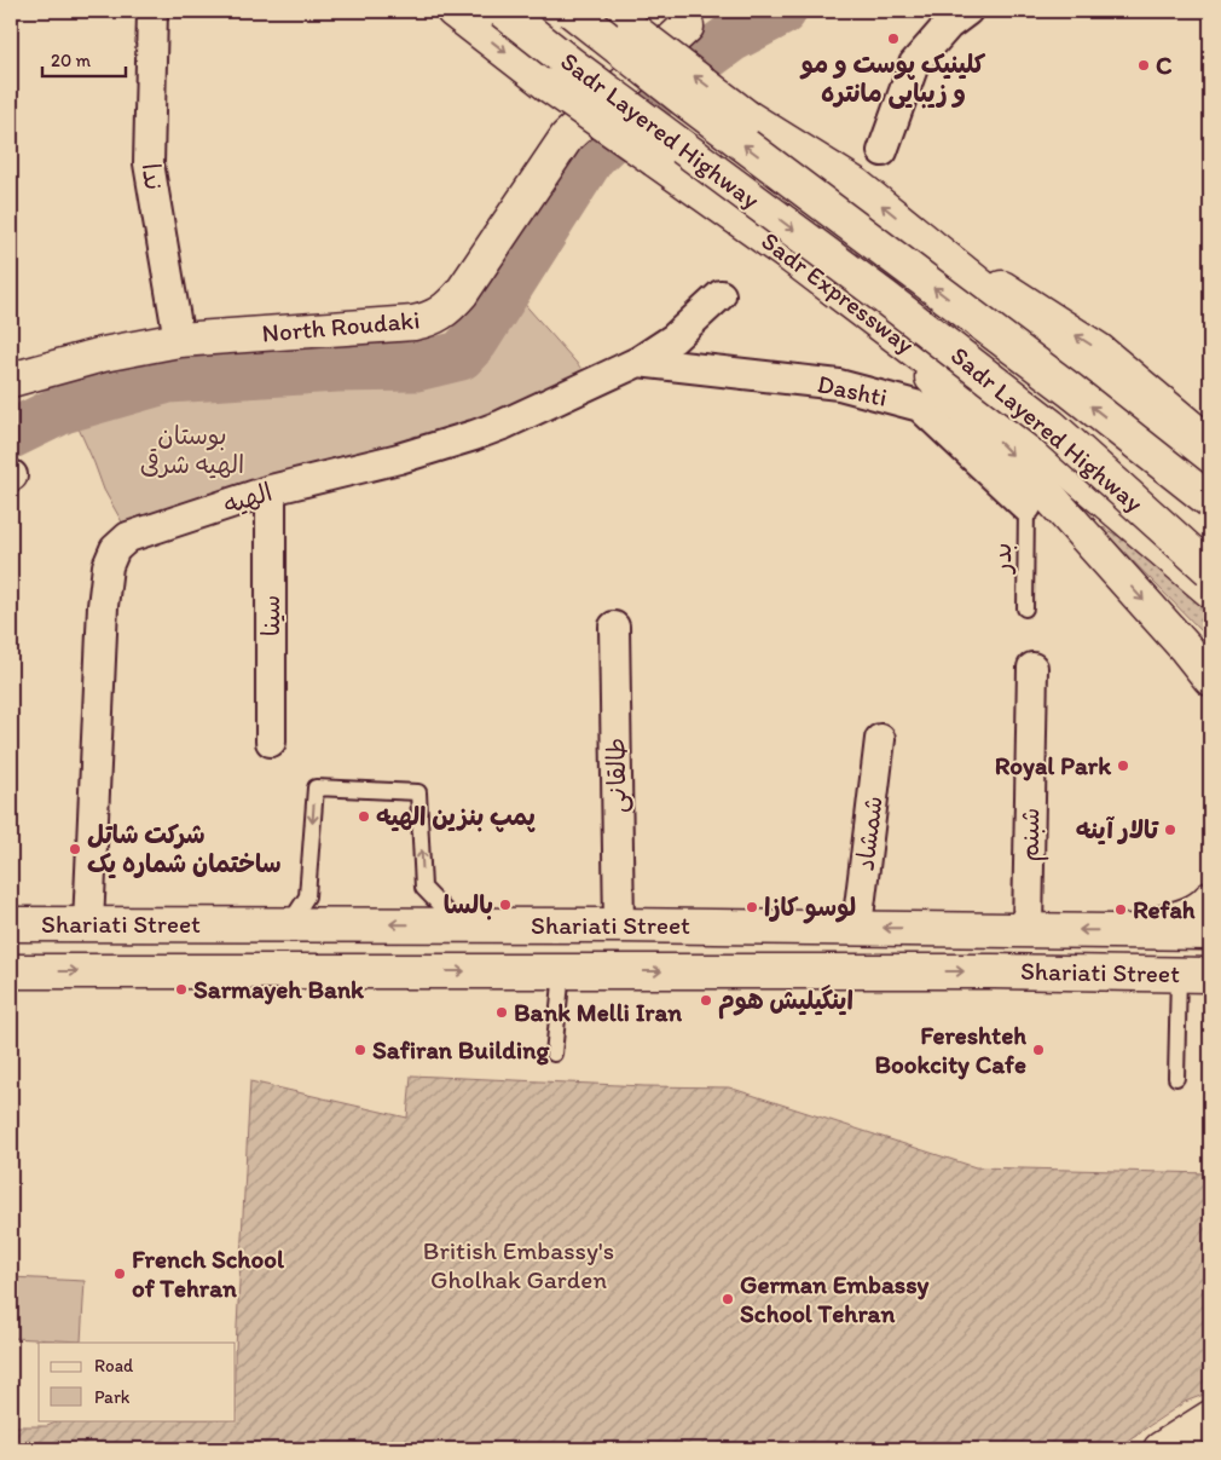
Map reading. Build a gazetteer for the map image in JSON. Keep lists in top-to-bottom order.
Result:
{
  "streets": {
    "main road": [
      "Sadr Layered Highway",
      "Sadr Expressway",
      "North Roudaki",
      "Shariati Street"
    ],
    "street": [
      "ندا",
      "Dashti",
      "الهیه",
      "سینا",
      "طالقانی",
      "شمشاد",
      "شبنم"
    ],
    "lane": ["بدر"]
  },
  "crossings": [
    ["ندا", "North Roudaki"],
    ["Dashti", "الهیه"],
    ["Dashti", "بدر"],
    ["الهیه", "سینا"],
    ["الهیه", "Shariati Street"],
    ["طالقانی", "Shariati Street"],
    ["شمشاد", "Shariati Street"],
    ["شبنم", "Shariati Street"]
  ],
  "parks": ["بوستان الهیه شرقی", "British Embassy's Gholhak Garden"],
  "places": [
    "کلینیک پوست و مو و زیبایی مانتره",
    "C",
    "Royal Park",
    "پمپ بنزین الهیه",
    "تالار آینه",
    "شرکت شاتل ساختمان شماره یک",
    "بالسا",
    "لوسو کازا",
    "Refah",
    "Sarmayeh Bank",
    "اینگیلیش هوم",
    "Bank Melli Iran",
    "Safiran Building",
    "Fereshteh Bookcity Cafe",
    "French School of Tehran",
    "German Embassy School Tehran"
  ],
  "legend": ["Road", "Park"],
  "scale_bar": "20 m"
}
